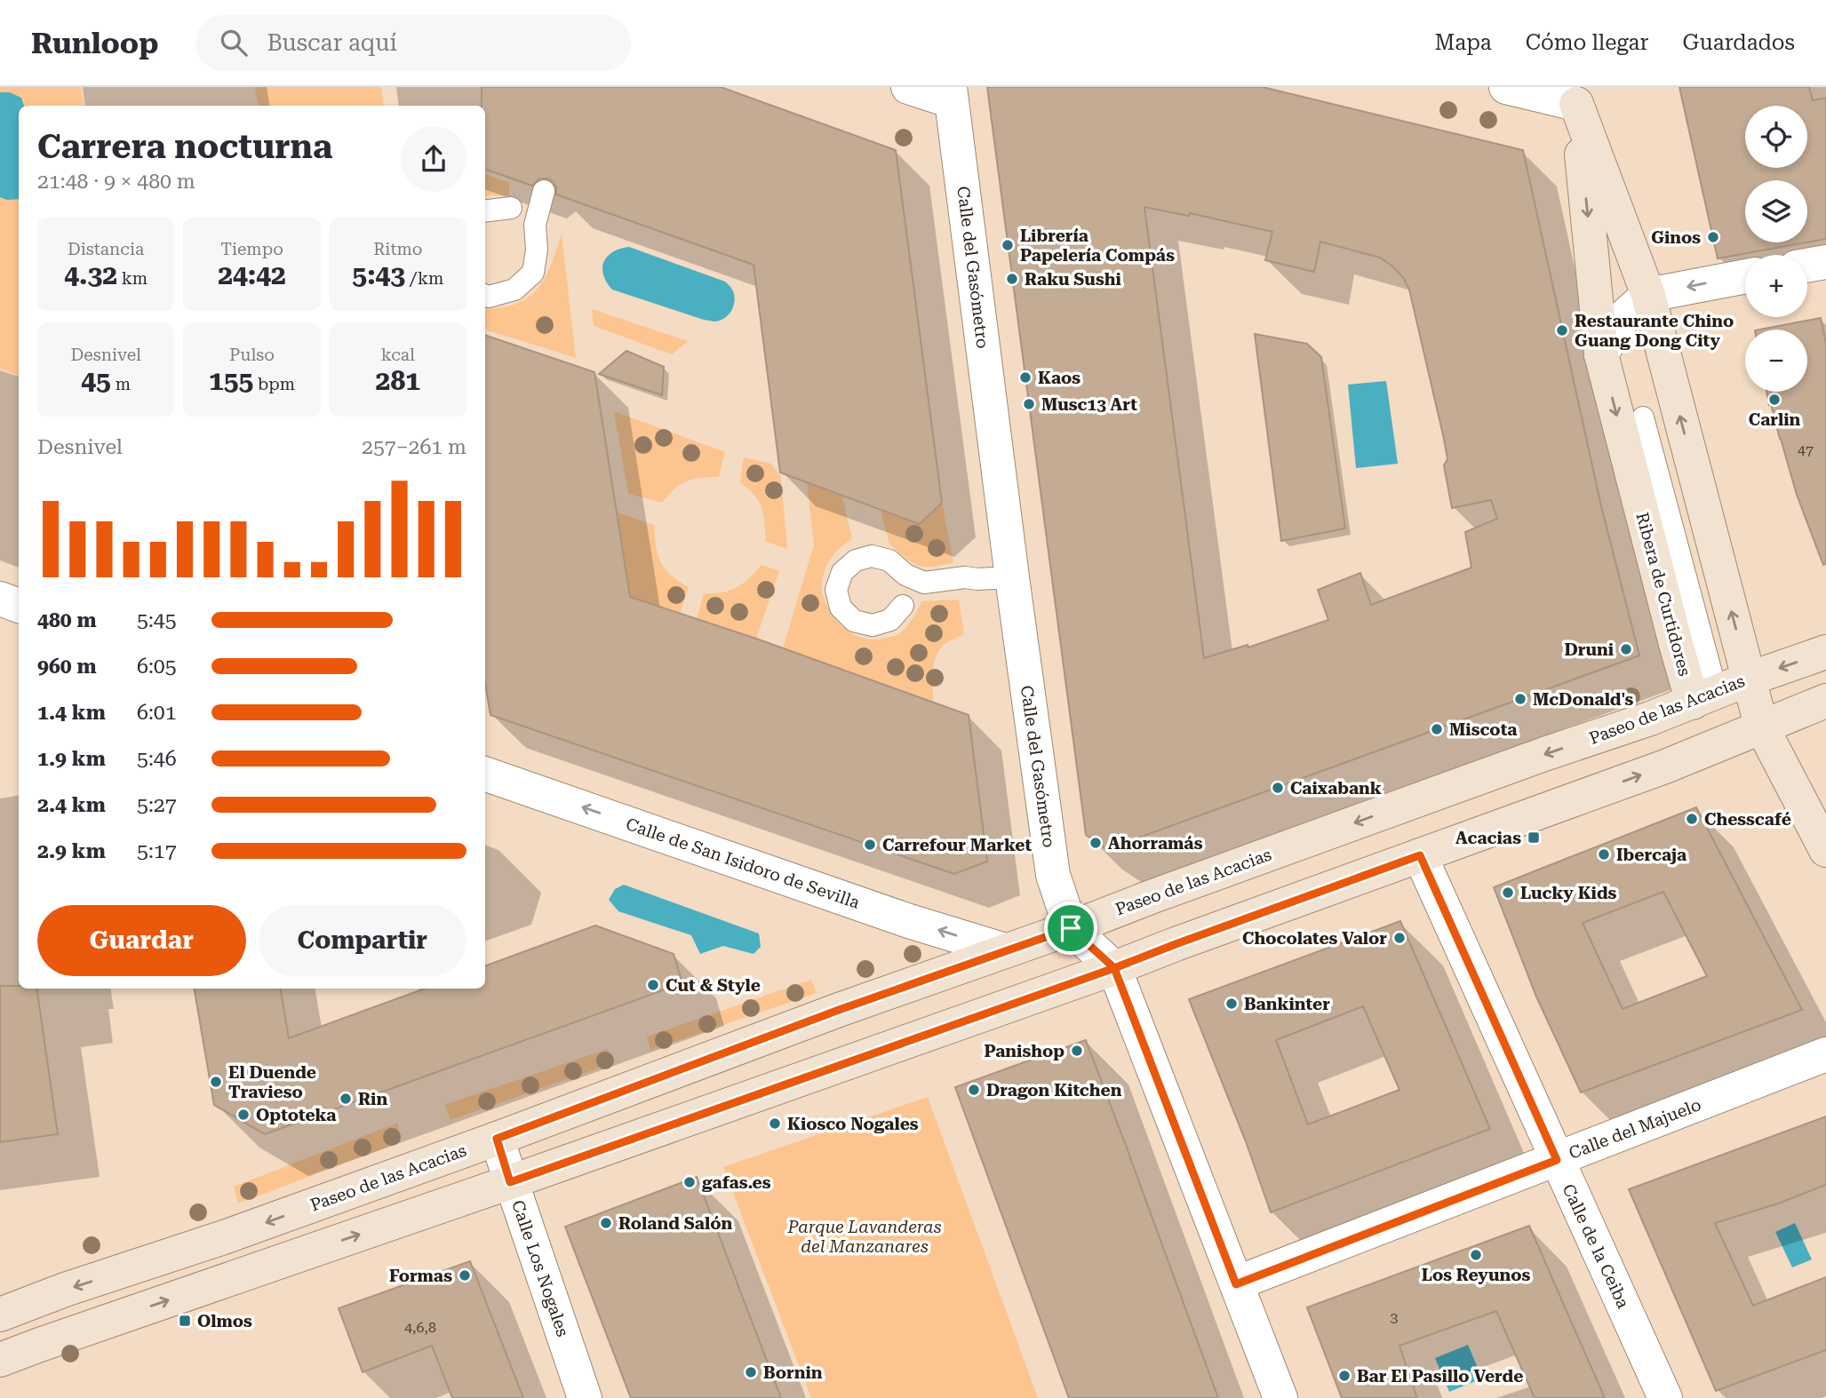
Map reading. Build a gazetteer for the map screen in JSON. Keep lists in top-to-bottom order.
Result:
{
  "streets": {
    "main road": ["Ribera de Curtidores", "Paseo de las Acacias"],
    "street": [
      "Calle del Gasómetro",
      "Calle de San Isidoro de Sevilla",
      "Calle del Majuelo",
      "Calle de la Ceiba",
      "Calle Los Nogales"
    ]
  },
  "crossings": [
    ["Calle del Gasómetro", "Paseo de las Acacias"],
    ["Calle del Gasómetro", "Calle del Majuelo"],
    ["Ribera de Curtidores", "Paseo de las Acacias"],
    ["Paseo de las Acacias", "Calle de San Isidoro de Sevilla"],
    ["Paseo de las Acacias", "Calle Los Nogales"],
    ["Calle del Majuelo", "Calle de la Ceiba"]
  ],
  "one_way": ["Calle de San Isidoro de Sevilla"],
  "parks": ["Parque Lavanderas del Manzanares"],
  "places": {
    "other": [
      "Ginos",
      "Librería Papelería Compás",
      "Raku Sushi",
      "Restaurante Chino Guang Dong City",
      "Kaos",
      "Carlin",
      "Musc13 Art",
      "Druni",
      "McDonald's",
      "Miscota",
      "Caixabank",
      "Chesscafé",
      "Ahorramás",
      "Carrefour Market",
      "Ibercaja",
      "Lucky Kids",
      "Chocolates Valor",
      "Cut & Style",
      "Bankinter",
      "Panishop",
      "El Duende Travieso",
      "Dragon Kitchen",
      "Rin",
      "Optoteka",
      "Kiosco Nogales",
      "gafas.es",
      "Roland Salón",
      "Los Reyunos",
      "Formas",
      "Bornin",
      "Bar El Pasillo Verde"
    ],
    "transit": ["Acacias", "Olmos"]
  },
  "house_numbers": ["47", "3", "4,6,8"],
  "page": {
    "header": "Runloop",
    "search": "Buscar aquí",
    "nav": ["Mapa", "Cómo llegar", "Guardados"],
    "map_buttons": ["+", "−"],
    "heading": ["Carrera nocturna", "21:48 · 9 × 480 m"],
    "stats": [
      ["Distancia", "4.32 km"],
      ["Tiempo", "24:42"],
      ["Ritmo", "5:43 /km"],
      ["Desnivel", "45 m"],
      ["Pulso", "155 bpm"],
      ["kcal", "281"]
    ],
    "chart": ["Desnivel", "257–261 m"],
    "list": [
      {
        "name": "480 m",
        "note": "5:45"
      },
      {
        "name": "960 m",
        "note": "6:05"
      },
      {
        "name": "1.4 km",
        "note": "6:01"
      },
      {
        "name": "1.9 km",
        "note": "5:46"
      },
      {
        "name": "2.4 km",
        "note": "5:27"
      },
      {
        "name": "2.9 km",
        "note": "5:17"
      }
    ],
    "buttons": ["Guardar", "Compartir"]
  }
}
